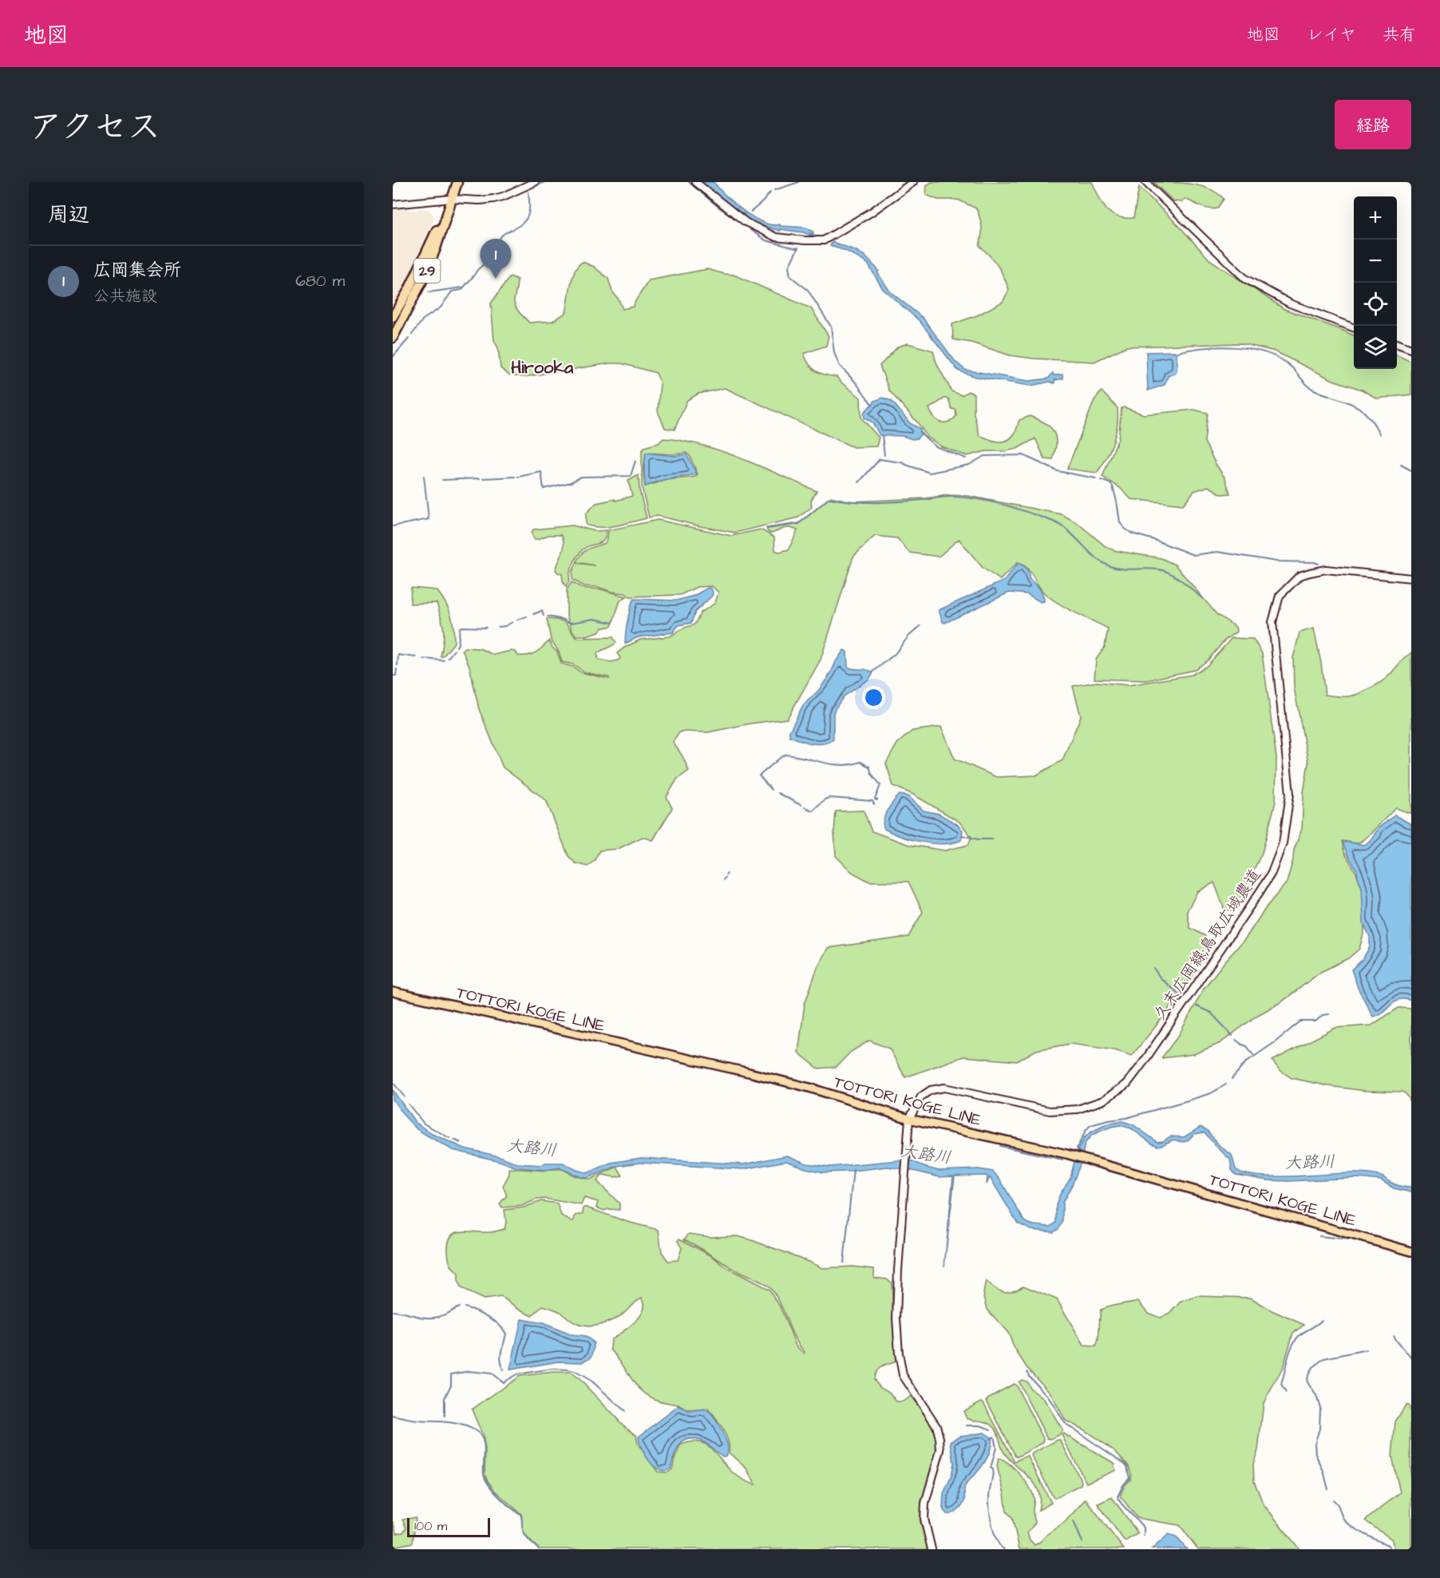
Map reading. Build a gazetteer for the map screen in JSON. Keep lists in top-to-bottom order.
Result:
{
  "streets": {
    "highway": ["29"],
    "main road": ["TOTTORI KOGE LINE"],
    "street": ["久末広岡線;鳥取広域農道"]
  },
  "crossings": [
    ["久末広岡線;鳥取広域農道", "TOTTORI KOGE LINE"]
  ],
  "districts": ["Hirooka"],
  "water": ["大路川"],
  "scale_bar": "100 m",
  "page": {
    "header": "地図",
    "nav": ["地図", "レイヤ", "共有"],
    "title": "アクセス",
    "buttons": "経路",
    "heading": "周辺",
    "map_buttons": ["+", "−"],
    "pins": "1",
    "list": [
      {
        "mark": "1",
        "name": "広岡集会所",
        "note": "公共施設",
        "value": "680 m"
      }
    ],
    "scale": "100 m"
  }
}
